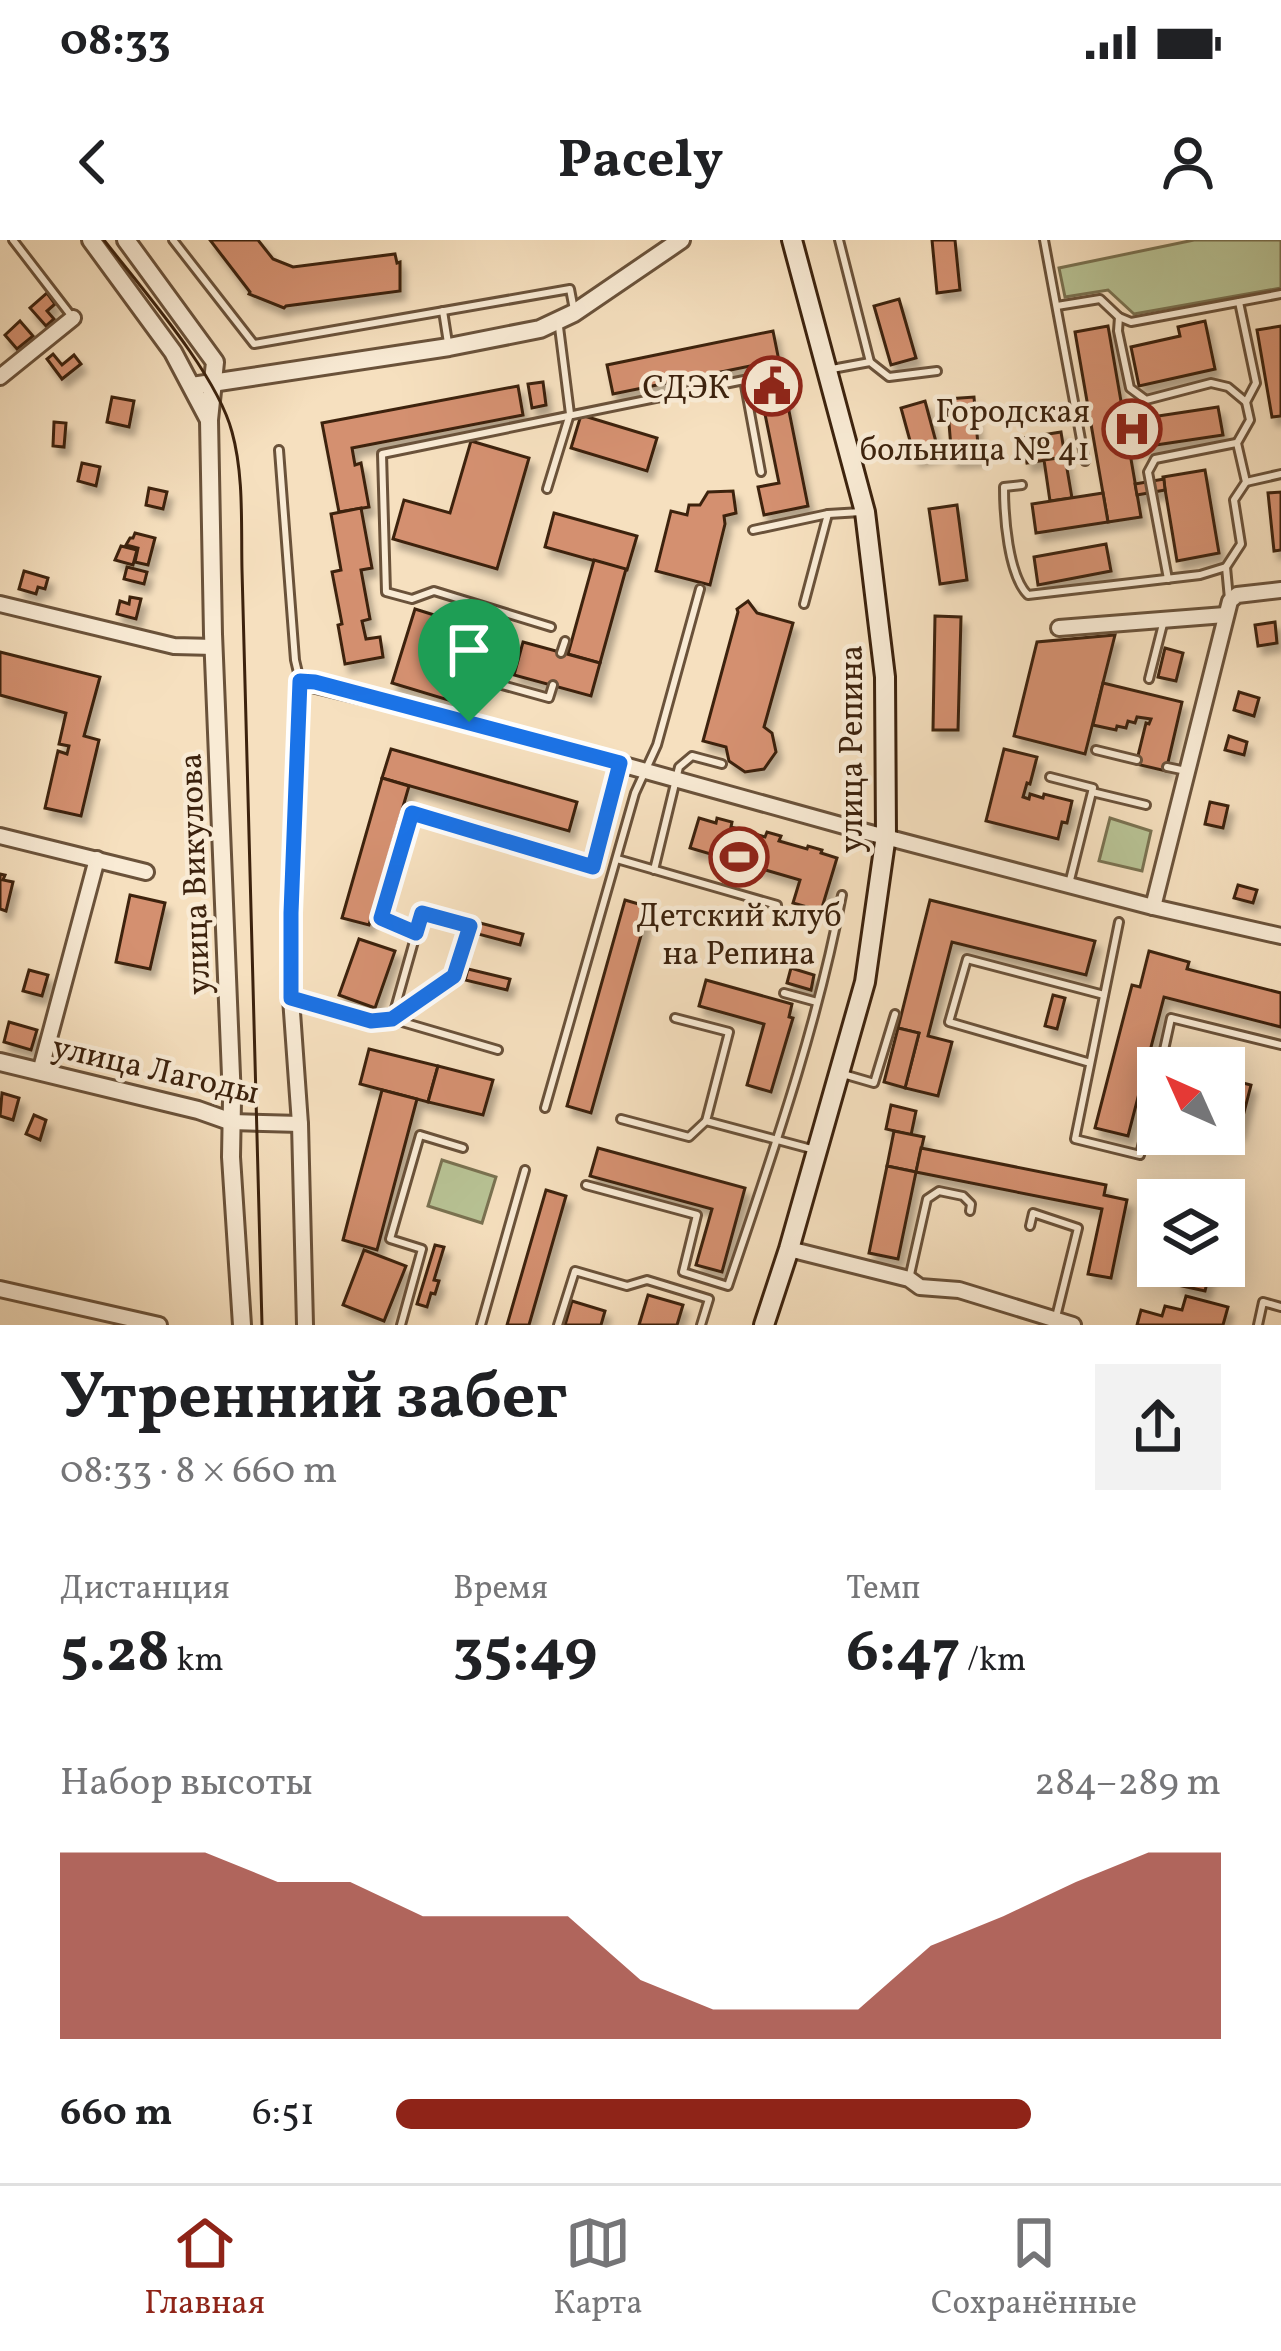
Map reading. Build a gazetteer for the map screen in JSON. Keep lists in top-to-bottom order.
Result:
{
  "streets": {
    "main road": ["улица Репина"],
    "street": ["улица Викулова", "улица Лагоды"]
  },
  "crossings": [
    ["улица Викулова", "улица Лагоды"]
  ],
  "places": {
    "public building": ["СДЭК"],
    "hospital": ["Городская больница № 41"],
    "sports": ["Детский клуб на Репина"]
  },
  "north": "top left",
  "page": {
    "status": "08:33",
    "header": "Pacely",
    "heading": ["Утренний забег", "08:33 · 8 × 660 m"],
    "stats": [
      ["Дистанция", "5.28 km"],
      ["Время", "35:49"],
      ["Темп", "6:47 /km"]
    ],
    "chart": ["Набор высоты", "284–289 m"],
    "list": [
      {
        "name": "660 m",
        "note": "6:51"
      }
    ],
    "tabs": ["Главная", "Карта", "Сохранённые"]
  }
}
